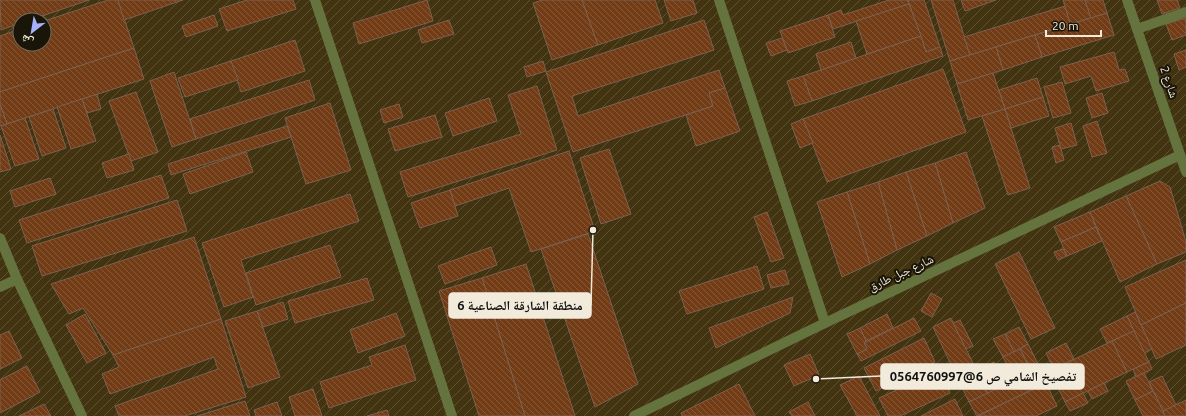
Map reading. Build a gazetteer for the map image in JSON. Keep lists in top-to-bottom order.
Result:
{
  "streets": {
    "street": ["شارع 2", "شارع جبل طارق"]
  },
  "crossings": [
    ["شارع 2", "شارع جبل طارق"]
  ],
  "places": ["منطقة الشارقة الصناعية 6", "تفصيخ الشامي ص 6@0564760997"],
  "scale_bar": "20 m",
  "north": "bottom left"
}
